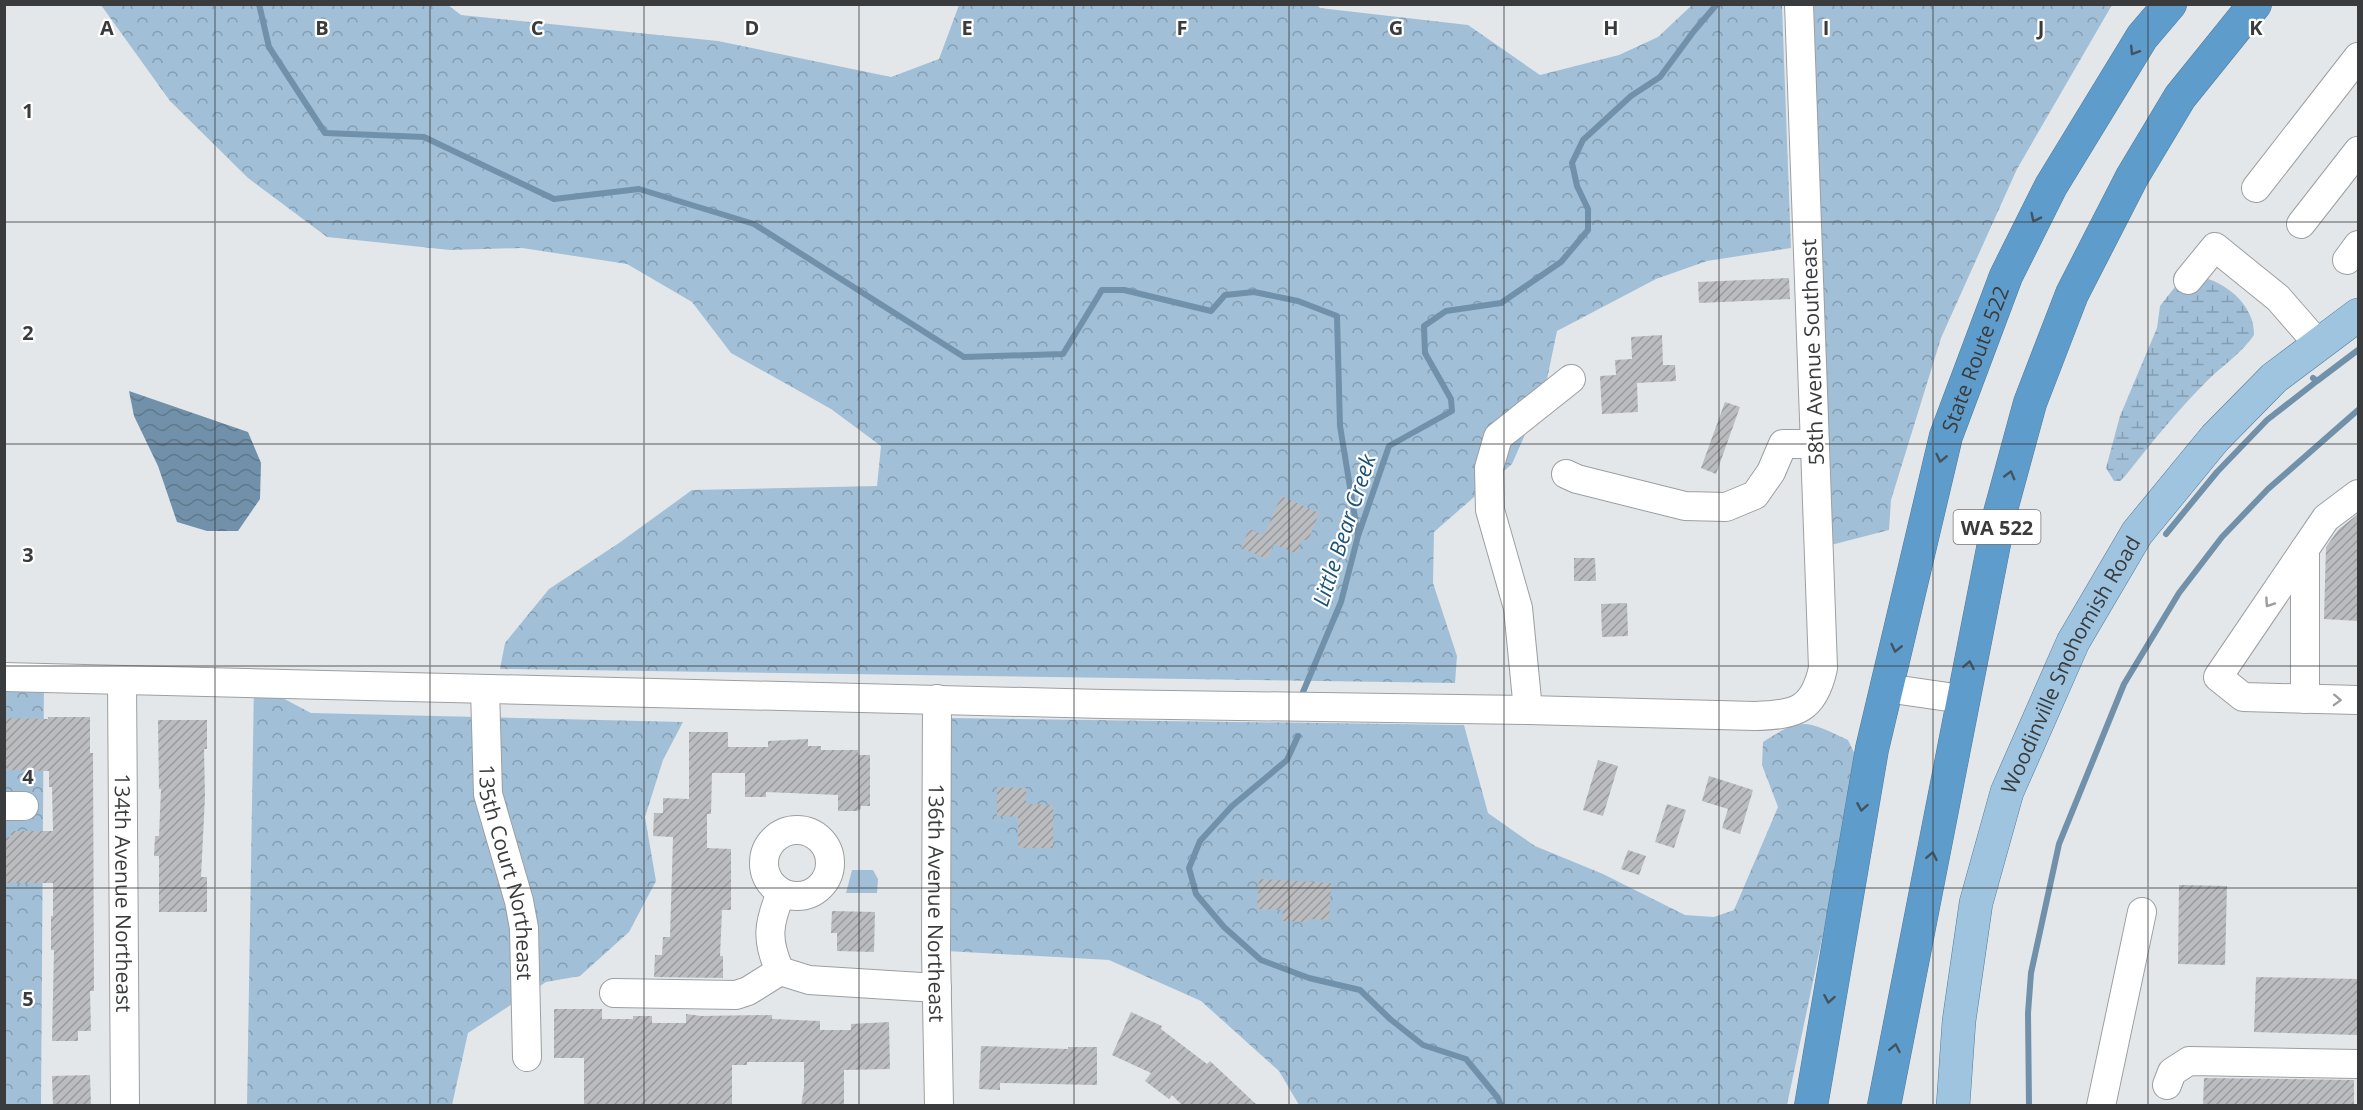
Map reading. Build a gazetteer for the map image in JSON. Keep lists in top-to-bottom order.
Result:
{
  "streets": {
    "highway": ["State Route 522", "WA 522"],
    "main road": ["Woodinville Snohomish Road"],
    "street": [
      "58th Avenue Southeast",
      "135th Court Northeast",
      "134th Avenue Northeast",
      "136th Avenue Northeast"
    ]
  },
  "water": ["Little Bear Creek"],
  "grid": {
    "columns": [
      "A",
      "B",
      "C",
      "D",
      "E",
      "F",
      "G",
      "H",
      "I",
      "J",
      "K"
    ],
    "rows": [
      "1",
      "2",
      "3",
      "4",
      "5"
    ]
  }
}
